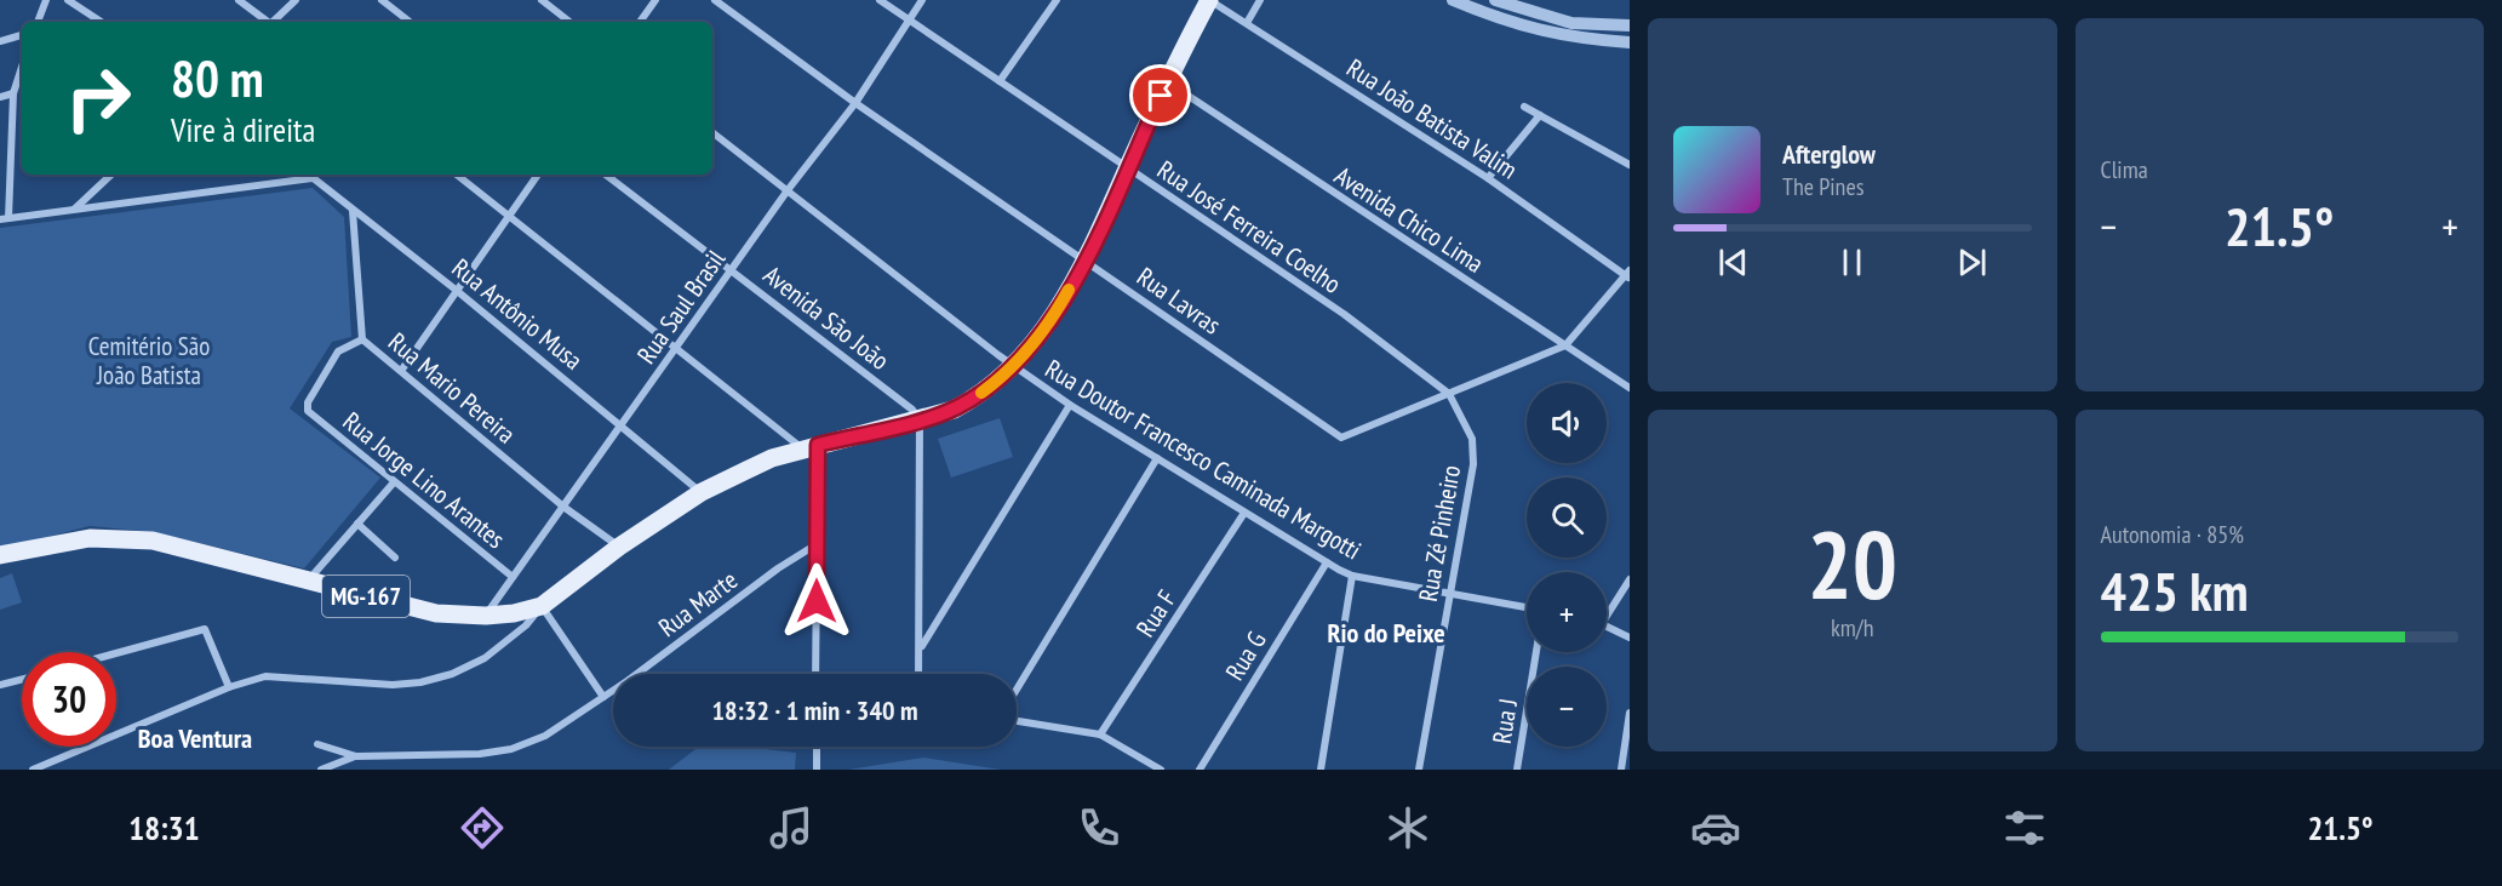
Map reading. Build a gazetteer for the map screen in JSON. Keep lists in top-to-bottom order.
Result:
{
  "streets": {
    "main road": ["MG-167"],
    "street": [
      "Rua João Batista Valim",
      "Avenida Chico Lima",
      "Rua José Ferreira Coelho",
      "Rua Lavras",
      "Rua Saul Brasil",
      "Rua Antônio Musa",
      "Avenida São João",
      "Rua Mario Pereira",
      "Rua Doutor Francesco Caminada Margotti",
      "Rua Jorge Lino Arantes",
      "Rua Zé Pinheiro",
      "Rua Marte",
      "Rua F",
      "Rua G",
      "Rua J"
    ]
  },
  "crossings": [
    ["Rua João Batista Valim", "Rua Lavras"],
    ["Rua João Batista Valim", "MG-167"],
    ["Avenida Chico Lima", "Rua Lavras"],
    ["Avenida Chico Lima", "MG-167"],
    ["Rua José Ferreira Coelho", "Rua Lavras"],
    ["Rua José Ferreira Coelho", "Rua Saul Brasil"],
    ["Rua José Ferreira Coelho", "Rua Zé Pinheiro"],
    ["Rua José Ferreira Coelho", "MG-167"],
    ["Rua Lavras", "Rua Saul Brasil"],
    ["Rua Lavras", "Rua Zé Pinheiro"],
    ["Rua Lavras", "MG-167"],
    ["Rua Saul Brasil", "Rua Antônio Musa"],
    ["Rua Saul Brasil", "Avenida São João"],
    ["Rua Saul Brasil", "Rua Mario Pereira"],
    ["Rua Saul Brasil", "Rua Doutor Francesco Caminada Margotti"],
    ["Rua Saul Brasil", "Rua Jorge Lino Arantes"],
    ["Rua Saul Brasil", "MG-167"],
    ["Rua Antônio Musa", "Rua Mario Pereira"],
    ["Rua Antônio Musa", "MG-167"],
    ["Avenida São João", "MG-167"],
    ["Rua Mario Pereira", "Rua Jorge Lino Arantes"],
    ["Rua Mario Pereira", "MG-167"],
    ["Rua Doutor Francesco Caminada Margotti", "Rua Zé Pinheiro"],
    ["Rua Doutor Francesco Caminada Margotti", "MG-167"],
    ["Rua Doutor Francesco Caminada Margotti", "Rua F"],
    ["Rua Doutor Francesco Caminada Margotti", "Rua G"]
  ],
  "districts": ["Rio do Peixe", "Boa Ventura"],
  "parks": ["Cemitério São João Batista"],
  "page": {
    "tile": [
      "Clima",
      ["20", "km/h"],
      ["Autonomia · 85%", "425 km"]
    ],
    "turn": ["80 m", "Vire à direita"],
    "song": ["Afterglow", "The Pines"],
    "heat": ["−", "21.5°", "+"],
    "map_buttons": ["+", "−"],
    "limit": "30",
    "trip": "18:32 · 1 min · 340 m",
    "tabs": ["18:31", "21.5°"]
  }
}
